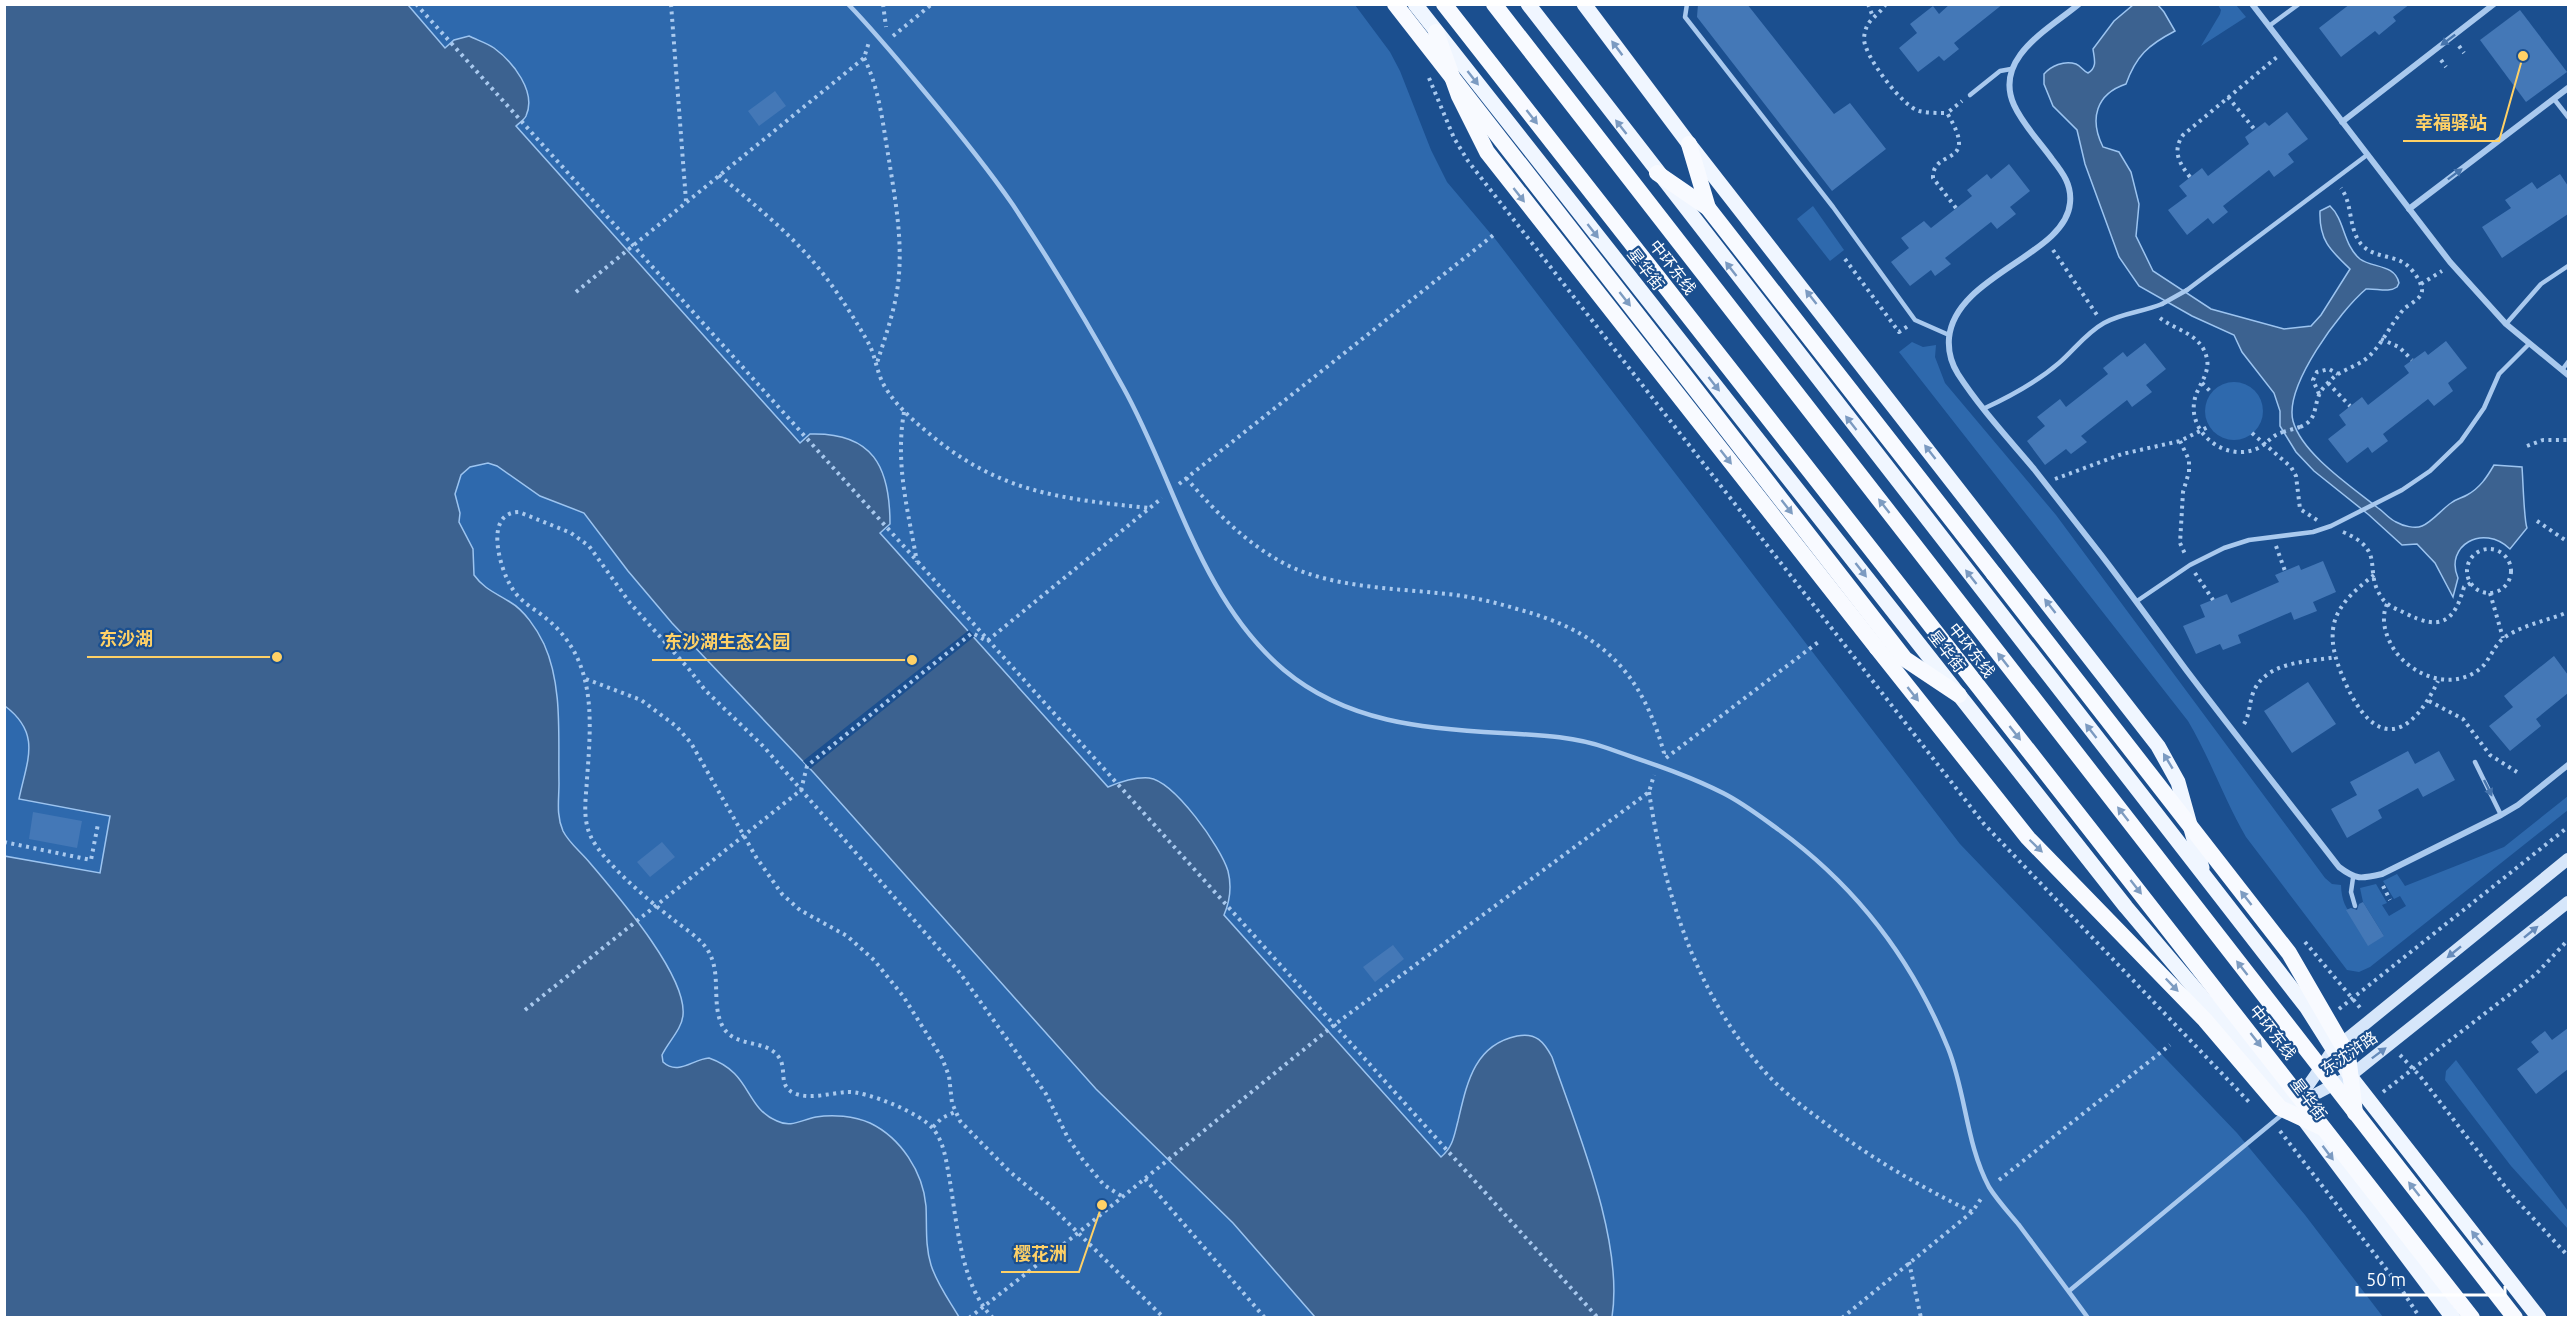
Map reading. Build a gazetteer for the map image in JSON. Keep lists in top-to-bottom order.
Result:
{
  "streets": {
    "highway": ["中环东线"],
    "main road": ["星华街", "东沈浒路"]
  },
  "crossings": [
    ["中环东线", "星华街"],
    ["星华街", "东沈浒路"]
  ],
  "places": [
    "幸福驿站",
    "东沙湖",
    "东沙湖生态公园",
    "樱花洲"
  ],
  "scale_bar": "50 m"
}
